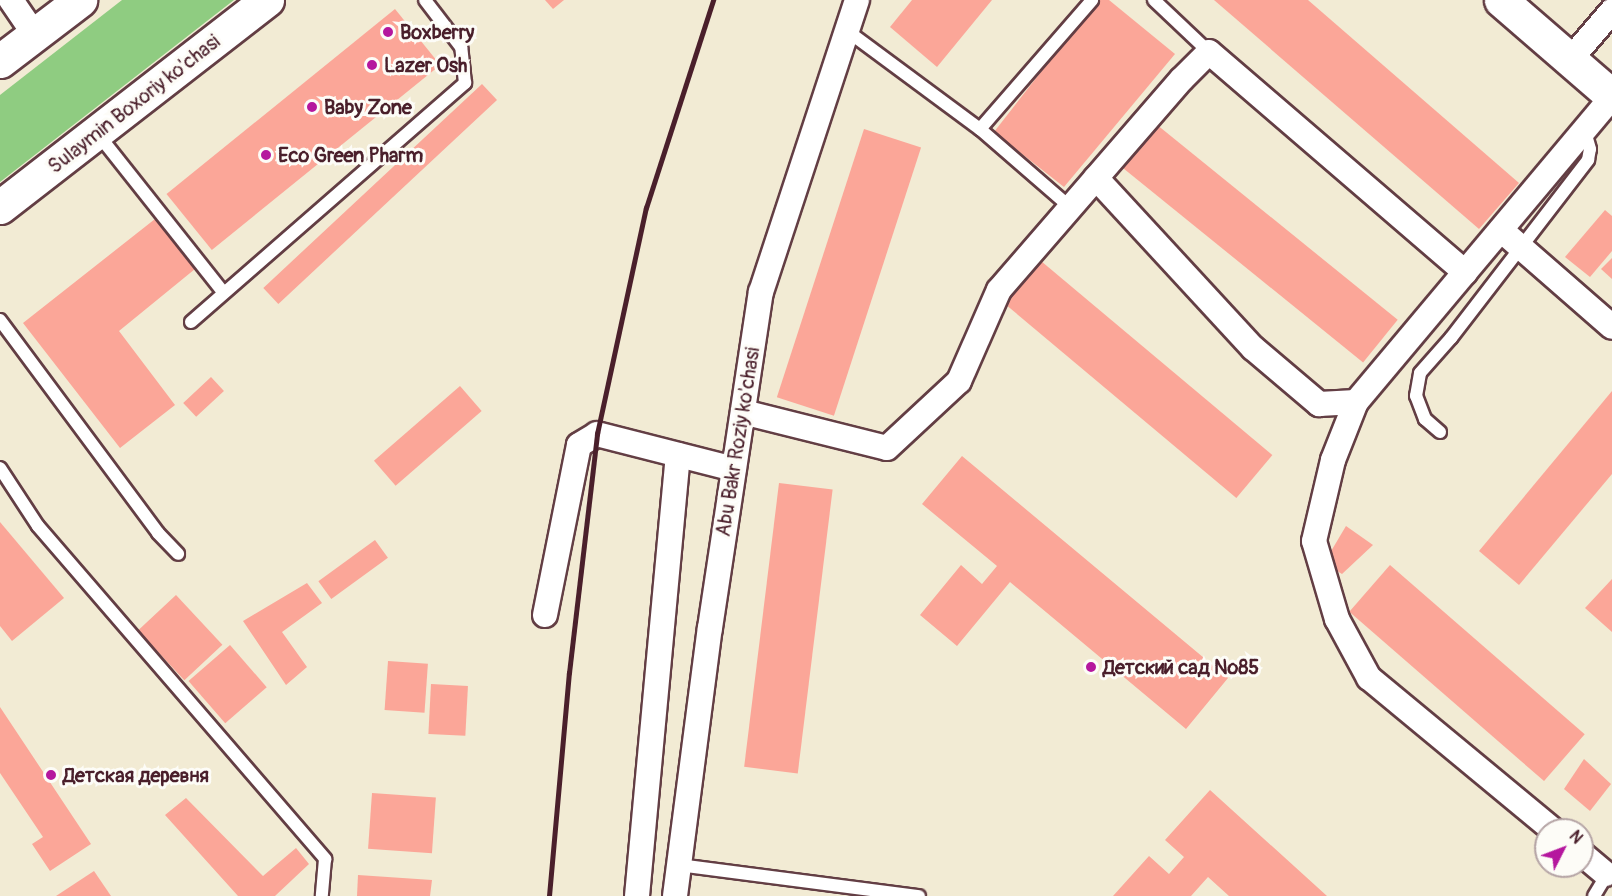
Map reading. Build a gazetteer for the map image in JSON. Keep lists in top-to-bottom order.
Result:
{
  "streets": {
    "main road": ["Sulaymin Boxoriy ko'chasi"],
    "street": ["Abu Bakr Roziy ko'chasi"]
  },
  "places": [
    "Boxberry",
    "Lazer Osh",
    "Baby Zone",
    "Eco Green Pharm",
    "Детский сад №85",
    "Детская деревня"
  ],
  "north": "top right"
}
